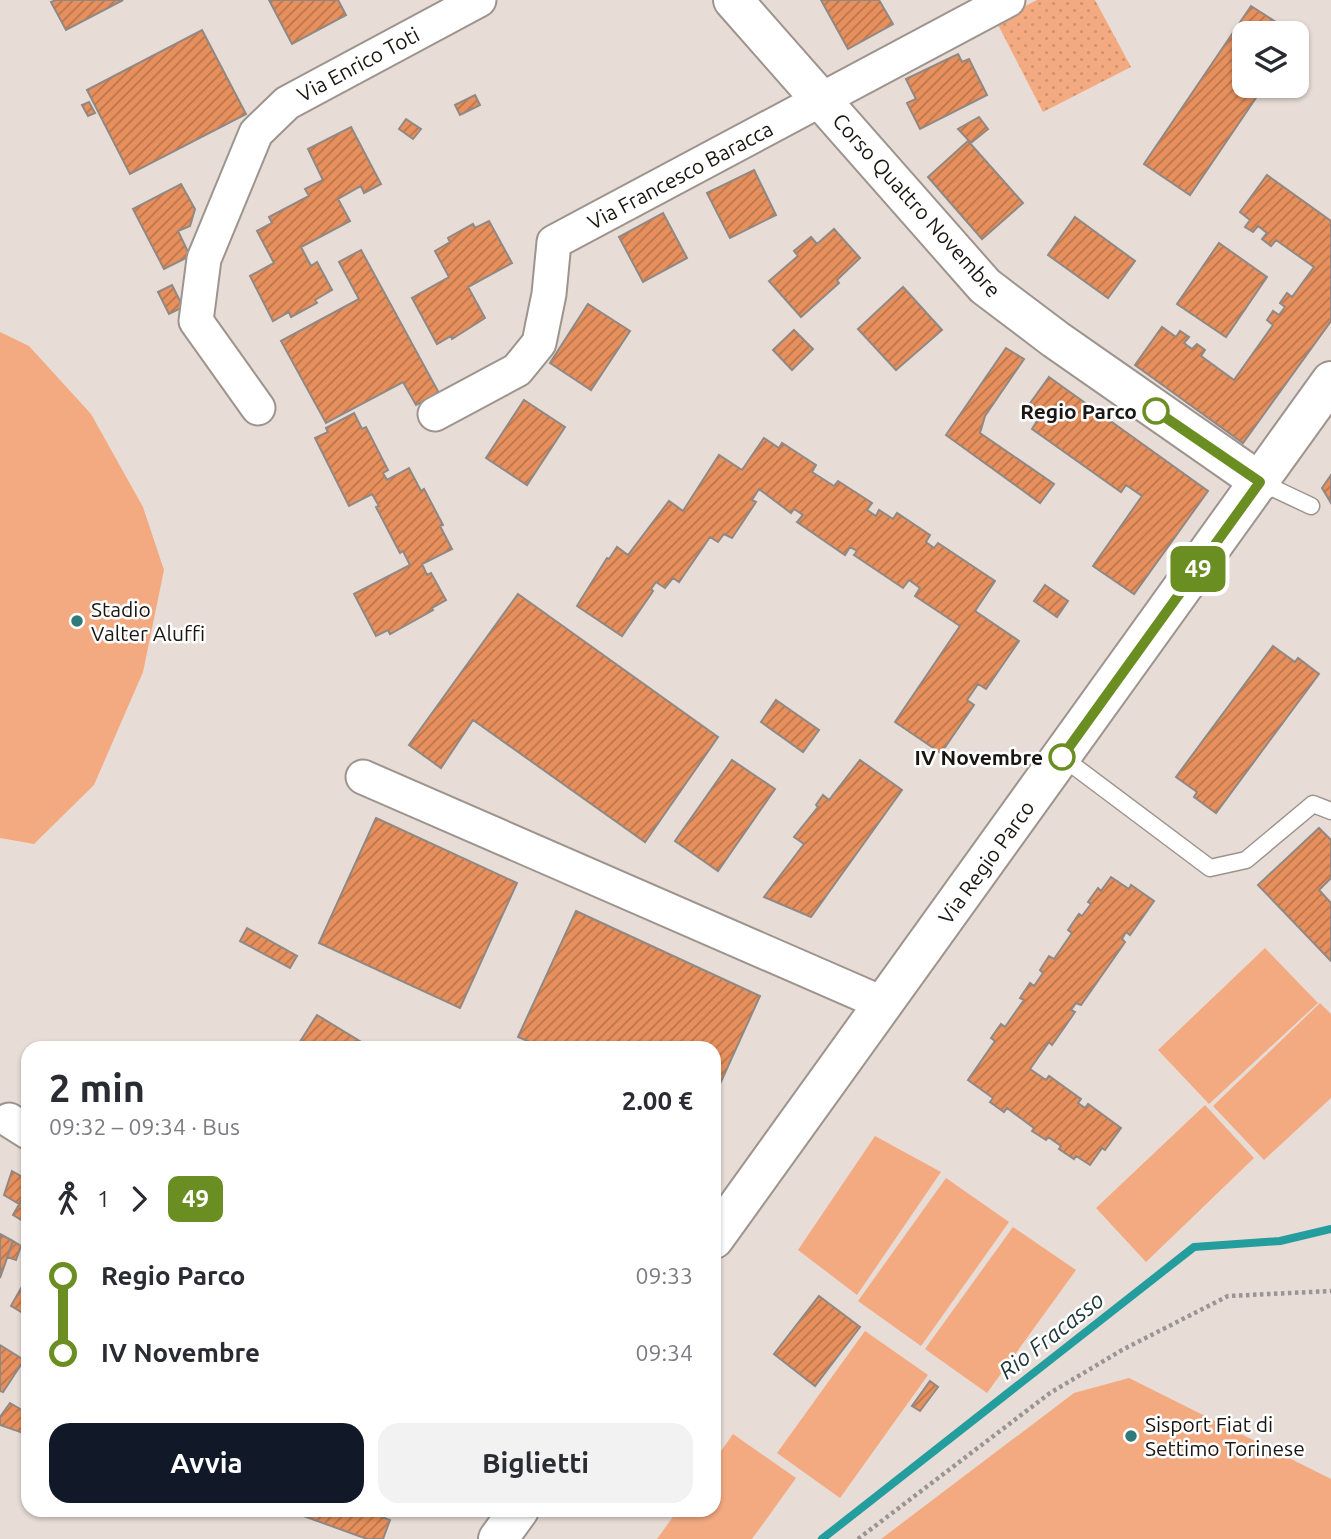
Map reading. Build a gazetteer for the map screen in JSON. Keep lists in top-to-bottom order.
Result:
{
  "streets": {
    "street": [
      "Via Enrico Toti",
      "Via Francesco Baracca",
      "Corso Quattro Novembre",
      "Via Regio Parco"
    ]
  },
  "crossings": [
    ["Via Francesco Baracca", "Corso Quattro Novembre"],
    ["Corso Quattro Novembre", "Via Regio Parco"]
  ],
  "water": ["Rio Fracasso"],
  "places": [
    "Regio Parco",
    "Stadio Valter Aluffi",
    "IV Novembre",
    "Sisport Fiat di Settimo Torinese"
  ],
  "lines": ["bus line 49"],
  "page": {
    "on_map": "49",
    "heading": ["2 min", "09:32 – 09:34 · Bus", "2.00 €"],
    "legs": ["1", "49"],
    "list": [
      {
        "name": "Regio Parco",
        "value": "09:33"
      },
      {
        "name": "IV Novembre",
        "value": "09:34"
      }
    ],
    "buttons": ["Avvia", "Biglietti"]
  }
}
